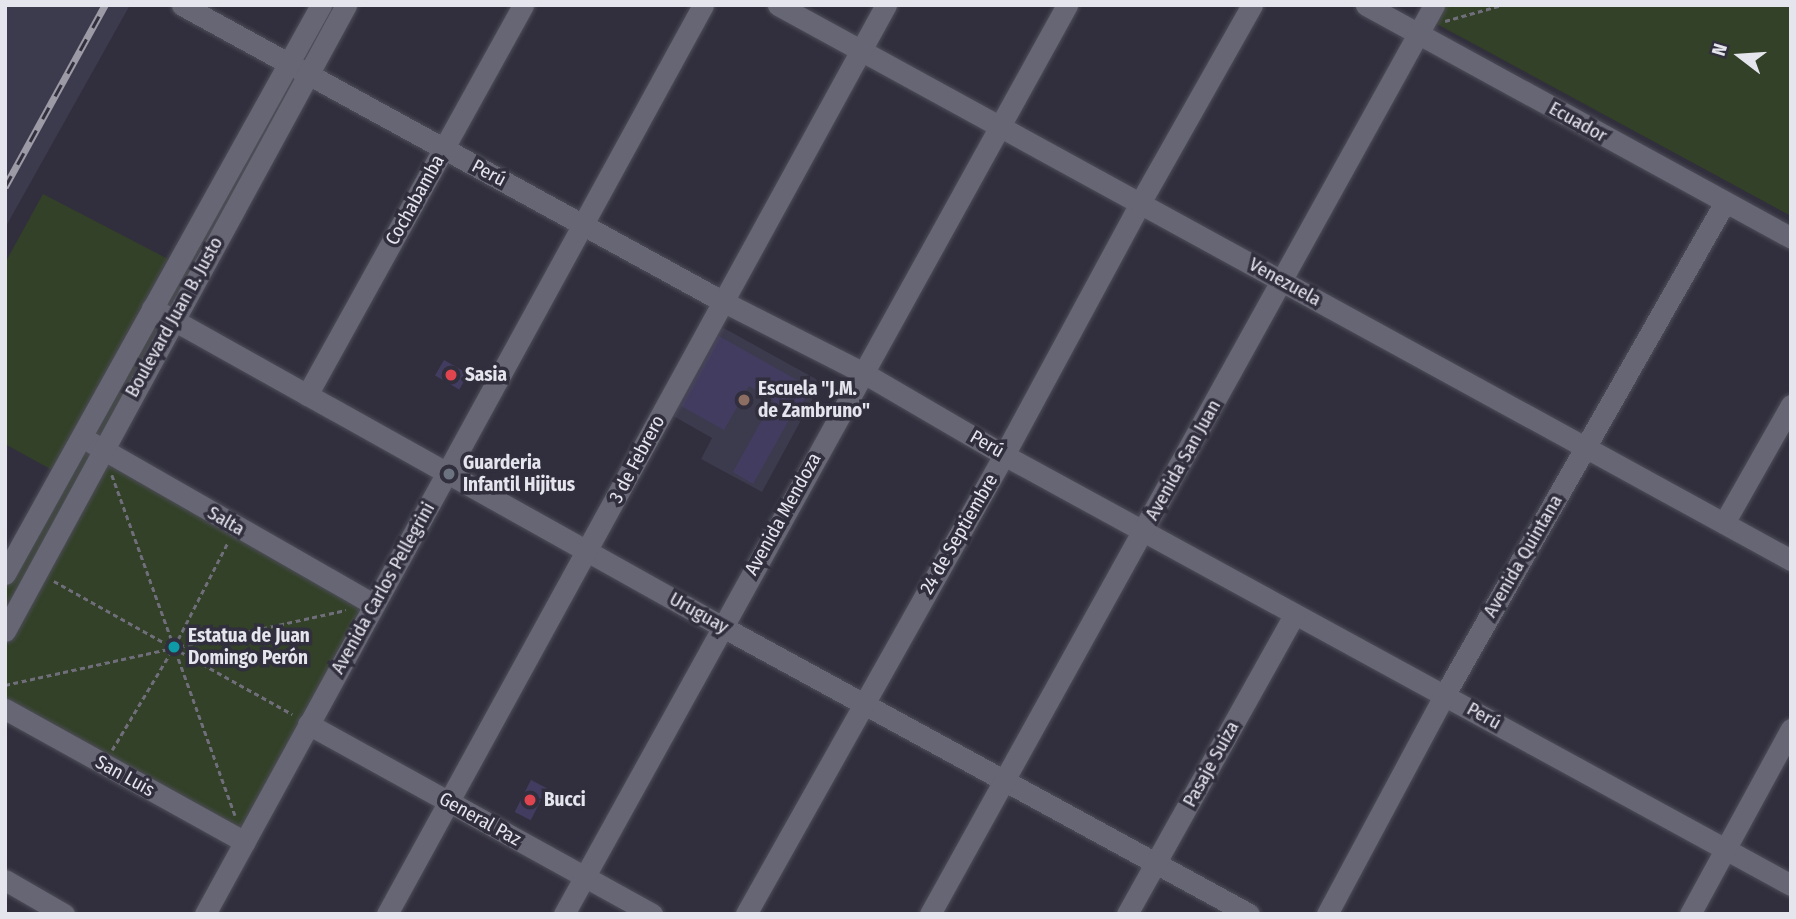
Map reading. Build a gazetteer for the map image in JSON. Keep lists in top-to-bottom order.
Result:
{
  "streets": {
    "street": [
      "Ecuador",
      "Perú",
      "Cochabamba",
      "Venezuela",
      "Boulevard Juan B. Justo",
      "3 de Febrero",
      "Avenida San Juan",
      "Avenida Mendoza",
      "Salta",
      "24 de Septiembre",
      "Avenida Quintana",
      "Avenida Carlos Pellegrini",
      "Uruguay",
      "Pasaje Suiza",
      "San Luis",
      "General Paz"
    ]
  },
  "crossings": [
    ["Ecuador", "Avenida San Juan"],
    ["Ecuador", "Avenida Quintana"],
    ["Perú", "Cochabamba"],
    ["Perú", "Boulevard Juan B. Justo"],
    ["Perú", "3 de Febrero"],
    ["Perú", "Avenida San Juan"],
    ["Perú", "Avenida Mendoza"],
    ["Perú", "24 de Septiembre"],
    ["Perú", "Avenida Quintana"],
    ["Perú", "Avenida Carlos Pellegrini"],
    ["Perú", "Pasaje Suiza"],
    ["Cochabamba", "Uruguay"],
    ["Venezuela", "3 de Febrero"],
    ["Venezuela", "Avenida San Juan"],
    ["Venezuela", "Avenida Mendoza"],
    ["Venezuela", "24 de Septiembre"],
    ["Venezuela", "Avenida Quintana"],
    ["Boulevard Juan B. Justo", "Salta"],
    ["Boulevard Juan B. Justo", "Uruguay"],
    ["3 de Febrero", "Uruguay"],
    ["3 de Febrero", "General Paz"],
    ["Avenida San Juan", "Uruguay"],
    ["Avenida Mendoza", "Uruguay"],
    ["Avenida Mendoza", "General Paz"],
    ["Salta", "Avenida Carlos Pellegrini"],
    ["24 de Septiembre", "Uruguay"],
    ["Avenida Carlos Pellegrini", "Uruguay"],
    ["Avenida Carlos Pellegrini", "San Luis"],
    ["Avenida Carlos Pellegrini", "General Paz"],
    ["Uruguay", "Pasaje Suiza"]
  ],
  "places": [
    "Sasia",
    "Escuela \"J.M. de Zambruno\"",
    "Guarderia Infantil Hijitus",
    "Estatua de Juan Domingo Perón",
    "Bucci"
  ],
  "north": "left"
}
